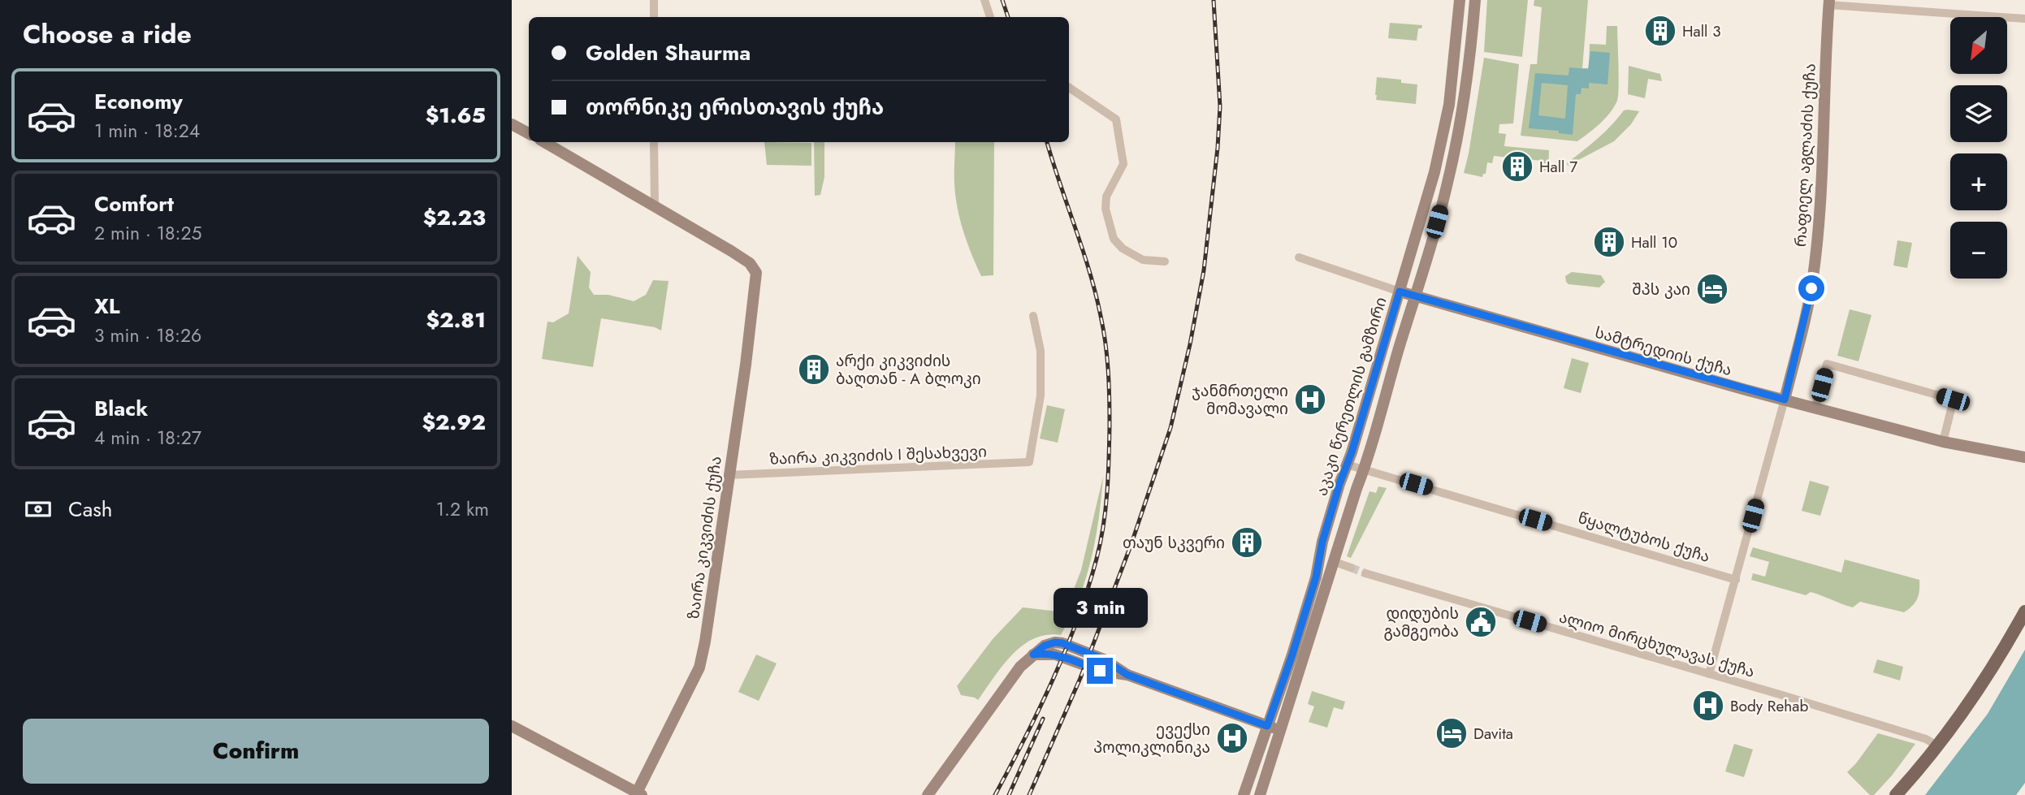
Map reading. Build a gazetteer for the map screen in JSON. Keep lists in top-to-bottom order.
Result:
{
  "streets": {
    "main road": [
      "რაფიელ აგლაძის ქუჩა",
      "სამტრედიის ქუჩა",
      "აკაკი წერეთლის გამზირი",
      "ზაირა კიკვიძის ქუჩა"
    ],
    "street": ["ზაირა კიკვიძის I შესახვევი", "წყალტუბოს ქუჩა", "ალიო მირცხულავას ქუჩა"]
  },
  "crossings": [
    ["რაფიელ აგლაძის ქუჩა", "სამტრედიის ქუჩა"],
    ["რაფიელ აგლაძის ქუჩა", "წყალტუბოს ქუჩა"],
    ["რაფიელ აგლაძის ქუჩა", "ალიო მირცხულავას ქუჩა"],
    ["სამტრედიის ქუჩა", "აკაკი წერეთლის გამზირი"],
    ["აკაკი წერეთლის გამზირი", "წყალტუბოს ქუჩა"],
    ["ზაირა კიკვიძის I შესახვევი", "ზაირა კიკვიძის ქუჩა"]
  ],
  "places": {
    "building": [
      "Hall 3",
      "Hall 7",
      "Hall 10",
      "არქი კიკვიძის ბაღთან - A ბლოკი",
      "თაუნ სკვერი"
    ],
    "hotel": ["შპს კაი", "Davita"],
    "hospital": ["ჯანმრთელი მომავალი", "Body Rehab", "ევექსი პოლიკლინიკა"],
    "public building": ["დიდუბის გამგეობა"]
  },
  "north": "bottom left",
  "page": {
    "heading": "Choose a ride",
    "map_buttons": ["+", "−"],
    "banner": ["Golden Shaurma", "თორნიკე ერისთავის ქუჩა"],
    "list": [
      {
        "name": "Economy",
        "note": "1 min · 18:24",
        "value": "$1.65"
      },
      {
        "name": "Comfort",
        "note": "2 min · 18:25",
        "value": "$2.23"
      },
      {
        "name": "XL",
        "note": "3 min · 18:26",
        "value": "$2.81"
      },
      {
        "name": "Black",
        "note": "4 min · 18:27",
        "value": "$2.92"
      }
    ],
    "pay": ["Cash", "1.2 km"],
    "bubble": "3 min",
    "buttons": "Confirm"
  }
}
